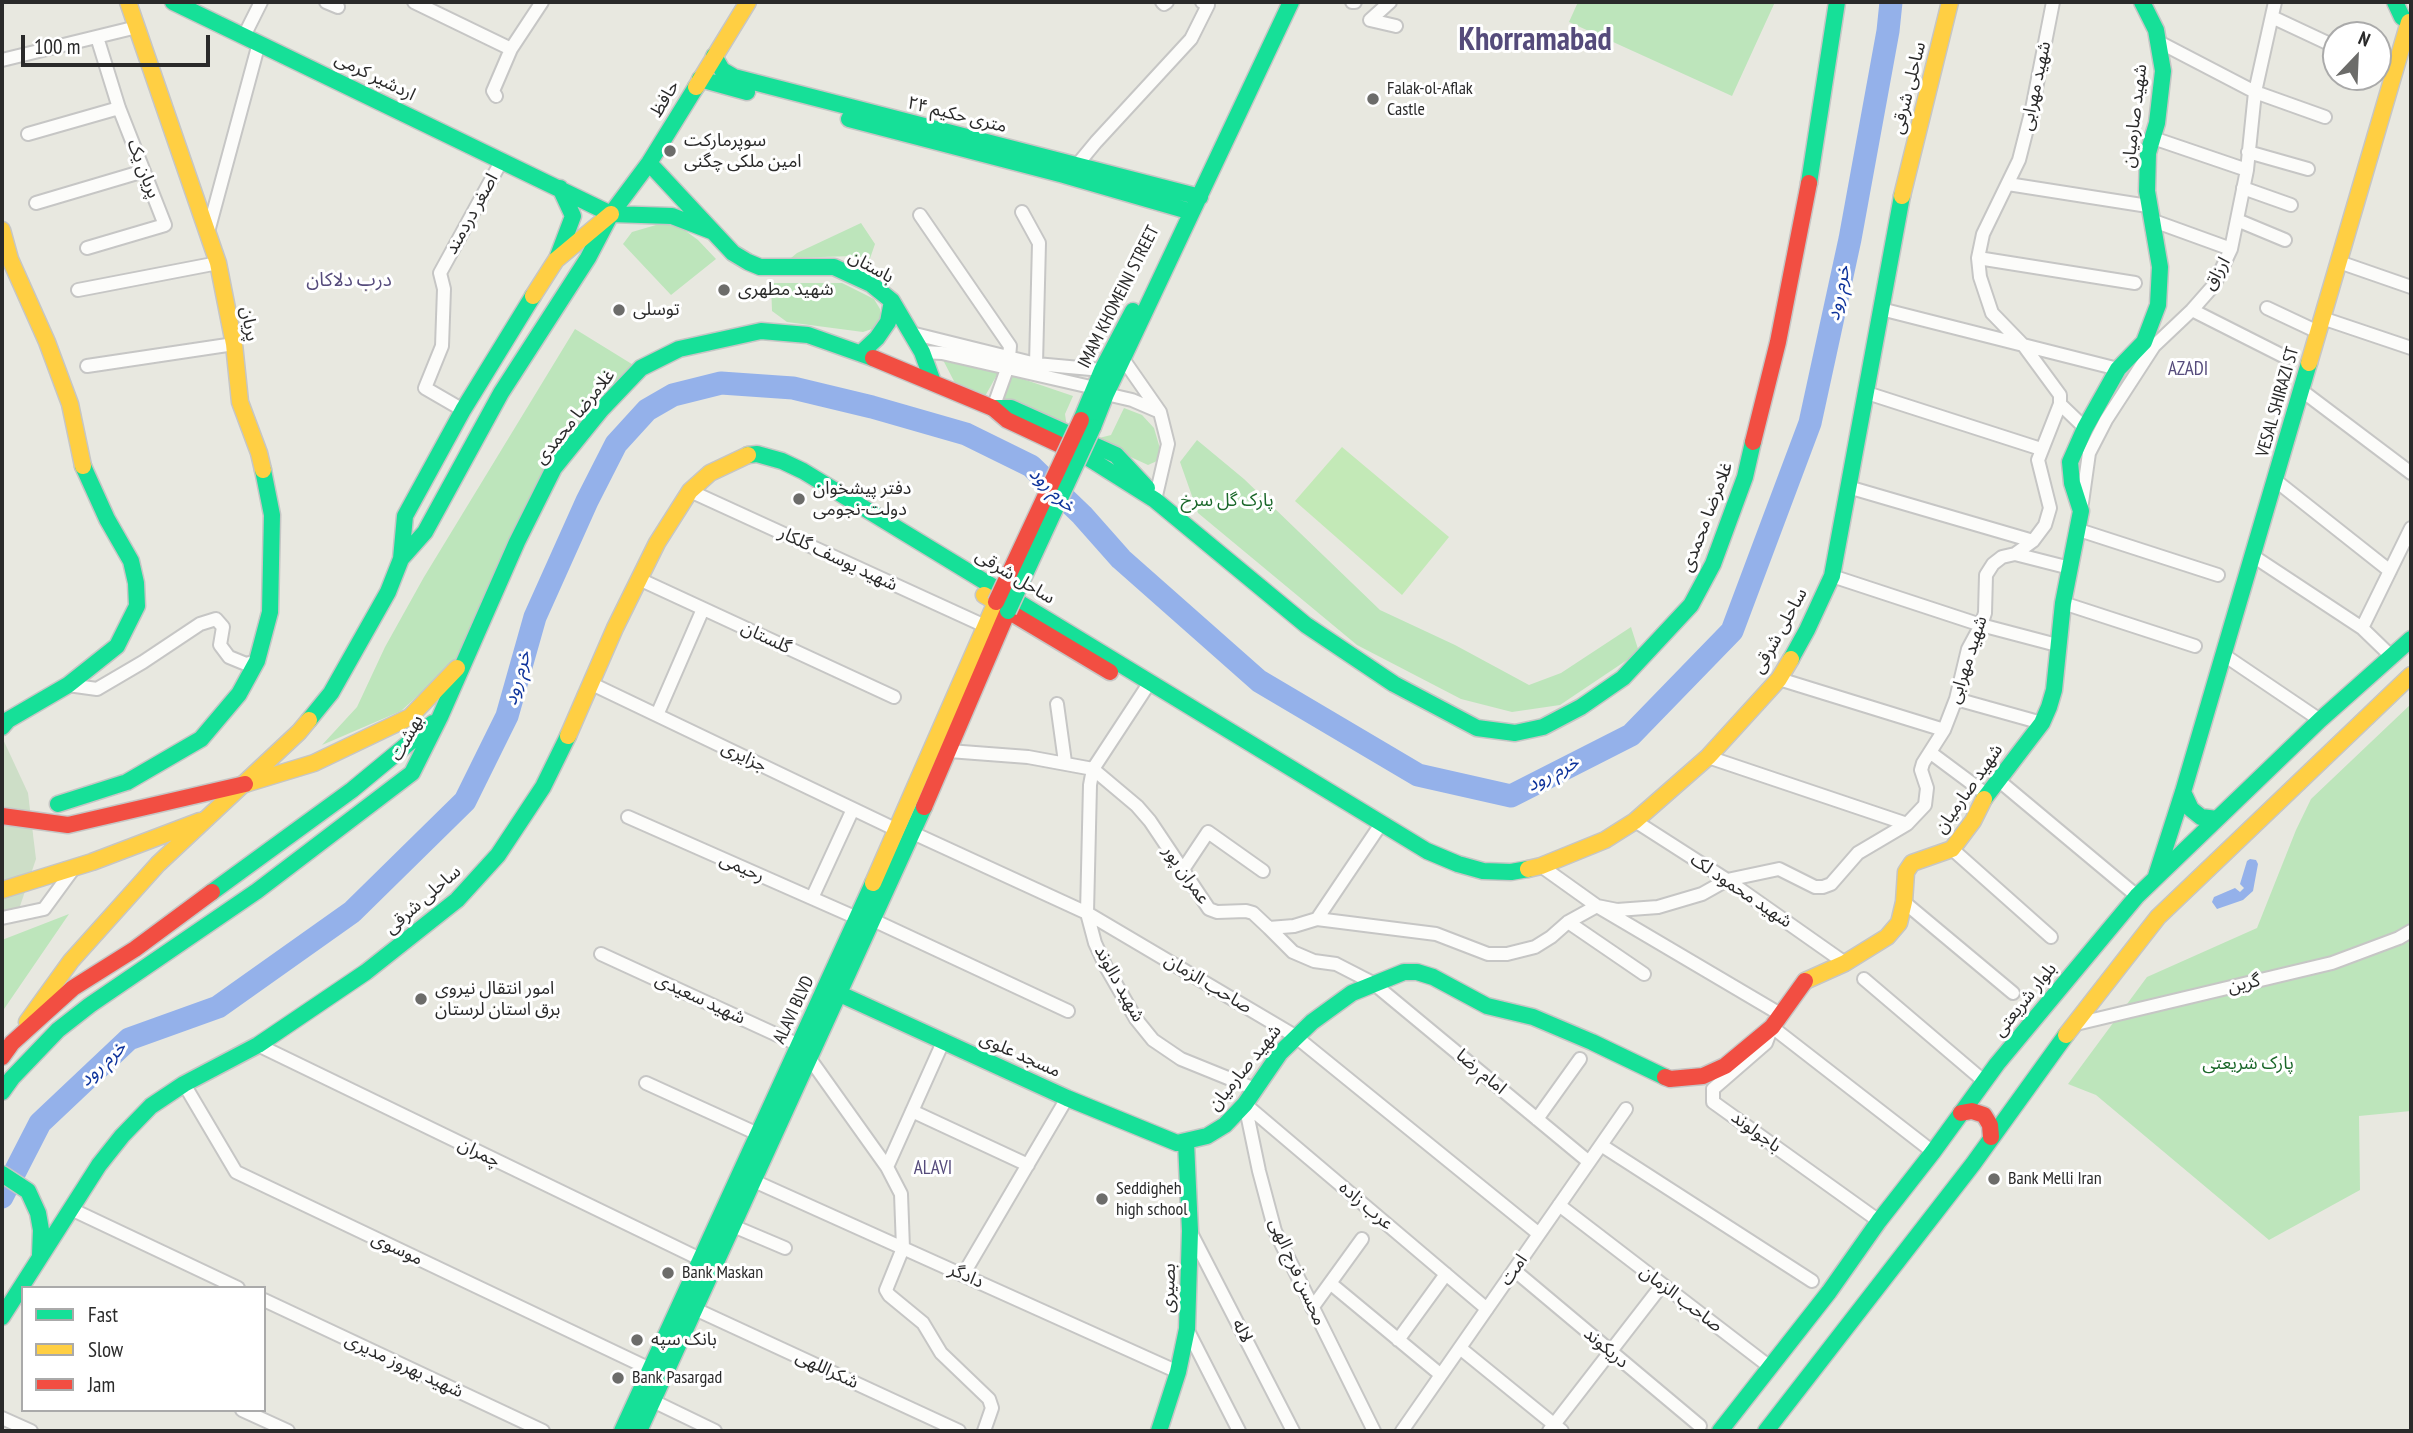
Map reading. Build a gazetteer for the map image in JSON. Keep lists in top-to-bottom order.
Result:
{
  "streets": {
    "main road": [
      "اردشیر کرمی",
      "ساحلی شرقی",
      "حافظ",
      "۲۴ متری حکیم",
      "شهید صارمیان",
      "باستان",
      "IMAM KHOMEINI STREET",
      "پریان",
      "VESAL SHIRAZI ST",
      "غلامرضا محمدی",
      "ساحل شرقی",
      "بهشت",
      "بلوار شریعتی",
      "ALAVI BLVD",
      "مسجد علوی",
      "بصیری"
    ],
    "street": [
      "شهید مهرابی",
      "پریان یک",
      "اصغر دردمند",
      "ارزاق",
      "شهید یوسف گلکار",
      "گلستان",
      "جزایری",
      "رحیمی",
      "عمران پور",
      "شهید محمود لک",
      "شهید دالوند",
      "صاحب الزمان",
      "گرین",
      "شهید سعیدی",
      "امام رضا",
      "باجولوند",
      "چمران",
      "عرب زاده",
      "موسوی",
      "امت",
      "محسن فرج الهی",
      "دادگر",
      "لاله",
      "دریکوند",
      "شهید بهروز مدیری",
      "شکراللهی"
    ]
  },
  "crossings": [
    ["اردشیر کرمی", "حافظ"],
    ["اردشیر کرمی", "اصغر دردمند"],
    ["اردشیر کرمی", "باستان"],
    ["شهید مهرابی", "شهید صارمیان"],
    ["شهید مهرابی", "شهید محمود لک"],
    ["ساحلی شرقی", "شهید یوسف گلکار"],
    ["ساحلی شرقی", "ساحل شرقی"],
    ["ساحلی شرقی", "گلستان"],
    ["ساحلی شرقی", "جزایری"],
    ["ساحلی شرقی", "شهید محمود لک"],
    ["ساحلی شرقی", "چمران"],
    ["ساحلی شرقی", "موسوی"],
    ["حافظ", "۲۴ متری حکیم"],
    ["حافظ", "باستان"],
    ["۲۴ متری حکیم", "IMAM KHOMEINI STREET"],
    ["شهید صارمیان", "ارزاق"],
    ["شهید صارمیان", "عمران پور"],
    ["شهید صارمیان", "شهید محمود لک"],
    ["شهید صارمیان", "شهید دالوند"],
    ["شهید صارمیان", "صاحب الزمان"],
    ["شهید صارمیان", "مسجد علوی"],
    ["شهید صارمیان", "امام رضا"],
    ["شهید صارمیان", "باجولوند"],
    ["شهید صارمیان", "عرب زاده"],
    ["شهید صارمیان", "محسن فرج الهی"],
    ["شهید صارمیان", "بصیری"],
    ["باستان", "غلامرضا محمدی"],
    ["IMAM KHOMEINI STREET", "ALAVI BLVD"],
    ["VESAL SHIRAZI ST", "بلوار شریعتی"],
    ["غلامرضا محمدی", "بهشت"],
    ["شهید یوسف گلکار", "ALAVI BLVD"],
    ["جزایری", "ALAVI BLVD"],
    ["رحیمی", "ALAVI BLVD"],
    ["عمران پور", "شهید دالوند"],
    ["عمران پور", "ALAVI BLVD"],
    ["عمران پور", "امام رضا"],
    ["شهید دالوند", "صاحب الزمان"],
    ["صاحب الزمان", "بلوار شریعتی"],
    ["صاحب الزمان", "ALAVI BLVD"],
    ["صاحب الزمان", "امت"],
    ["شهید سعیدی", "ALAVI BLVD"],
    ["بلوار شریعتی", "باجولوند"],
    ["ALAVI BLVD", "مسجد علوی"],
    ["ALAVI BLVD", "چمران"],
    ["ALAVI BLVD", "موسوی"],
    ["ALAVI BLVD", "دادگر"],
    ["ALAVI BLVD", "شکراللهی"],
    ["مسجد علوی", "بصیری"],
    ["امام رضا", "امت"],
    ["عرب زاده", "امت"],
    ["عرب زاده", "محسن فرج الهی"],
    ["امت", "دریکوند"],
    ["دادگر", "بصیری"],
    ["بصیری", "لاله"]
  ],
  "districts": [
    "Khorramabad",
    "درب دلاکان",
    "AZADI",
    "ALAVI"
  ],
  "water": ["خرم رود"],
  "parks": ["پارک گل سرخ", "پارک شریعتی"],
  "places": [
    "Falak-ol-Aflak Castle",
    "سوپرمارکت امین ملکی چگنی",
    "شهید مطهری",
    "توسلی",
    "دفتر پیشخوان دولت-نجومی",
    "امور انتقال نیروی برق استان لرستان",
    "Bank Melli Iran",
    "Seddigheh high school",
    "Bank Maskan",
    "بانک سپه",
    "Bank Pasargad"
  ],
  "legend": ["Fast", "Slow", "Jam"],
  "scale_bar": "100 m",
  "north": "top right"
}
